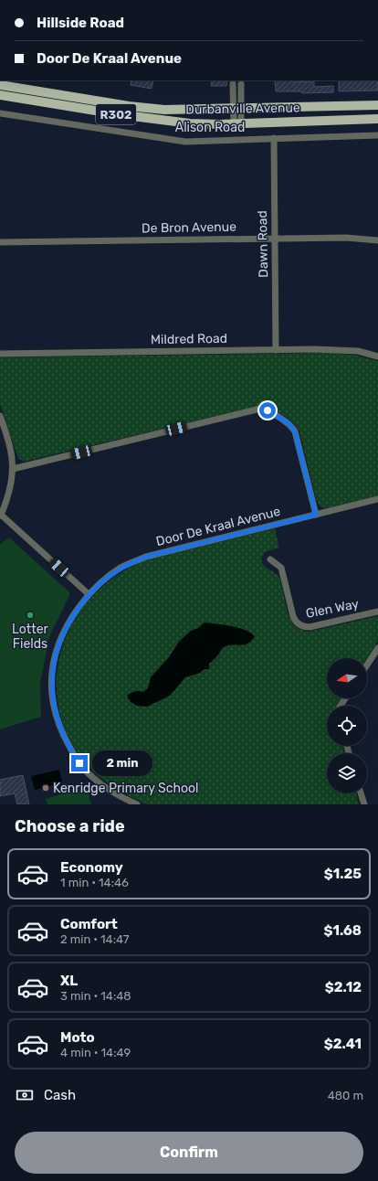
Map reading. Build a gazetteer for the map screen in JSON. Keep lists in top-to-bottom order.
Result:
{
  "streets": {
    "main road": ["Durbanville Avenue", "R302"],
    "street": [
      "Alison Road",
      "De Bron Avenue",
      "Dawn Road",
      "Mildred Road",
      "Door De Kraal Avenue",
      "Glen Way"
    ]
  },
  "crossings": [
    ["Alison Road", "Dawn Road"],
    ["De Bron Avenue", "Dawn Road"],
    ["Dawn Road", "Mildred Road"]
  ],
  "places": ["Lotter Fields", "Kenridge Primary School"],
  "north": "left",
  "page": {
    "banner": ["Hillside Road", "Door De Kraal Avenue"],
    "bubble": "2 min",
    "heading": "Choose a ride",
    "list": [
      {
        "name": "Economy",
        "note": "1 min · 14:46",
        "value": "$1.25"
      },
      {
        "name": "Comfort",
        "note": "2 min · 14:47",
        "value": "$1.68"
      },
      {
        "name": "XL",
        "note": "3 min · 14:48",
        "value": "$2.12"
      },
      {
        "name": "Moto",
        "note": "4 min · 14:49",
        "value": "$2.41"
      }
    ],
    "pay": ["Cash", "480 m"],
    "buttons": "Confirm"
  }
}
